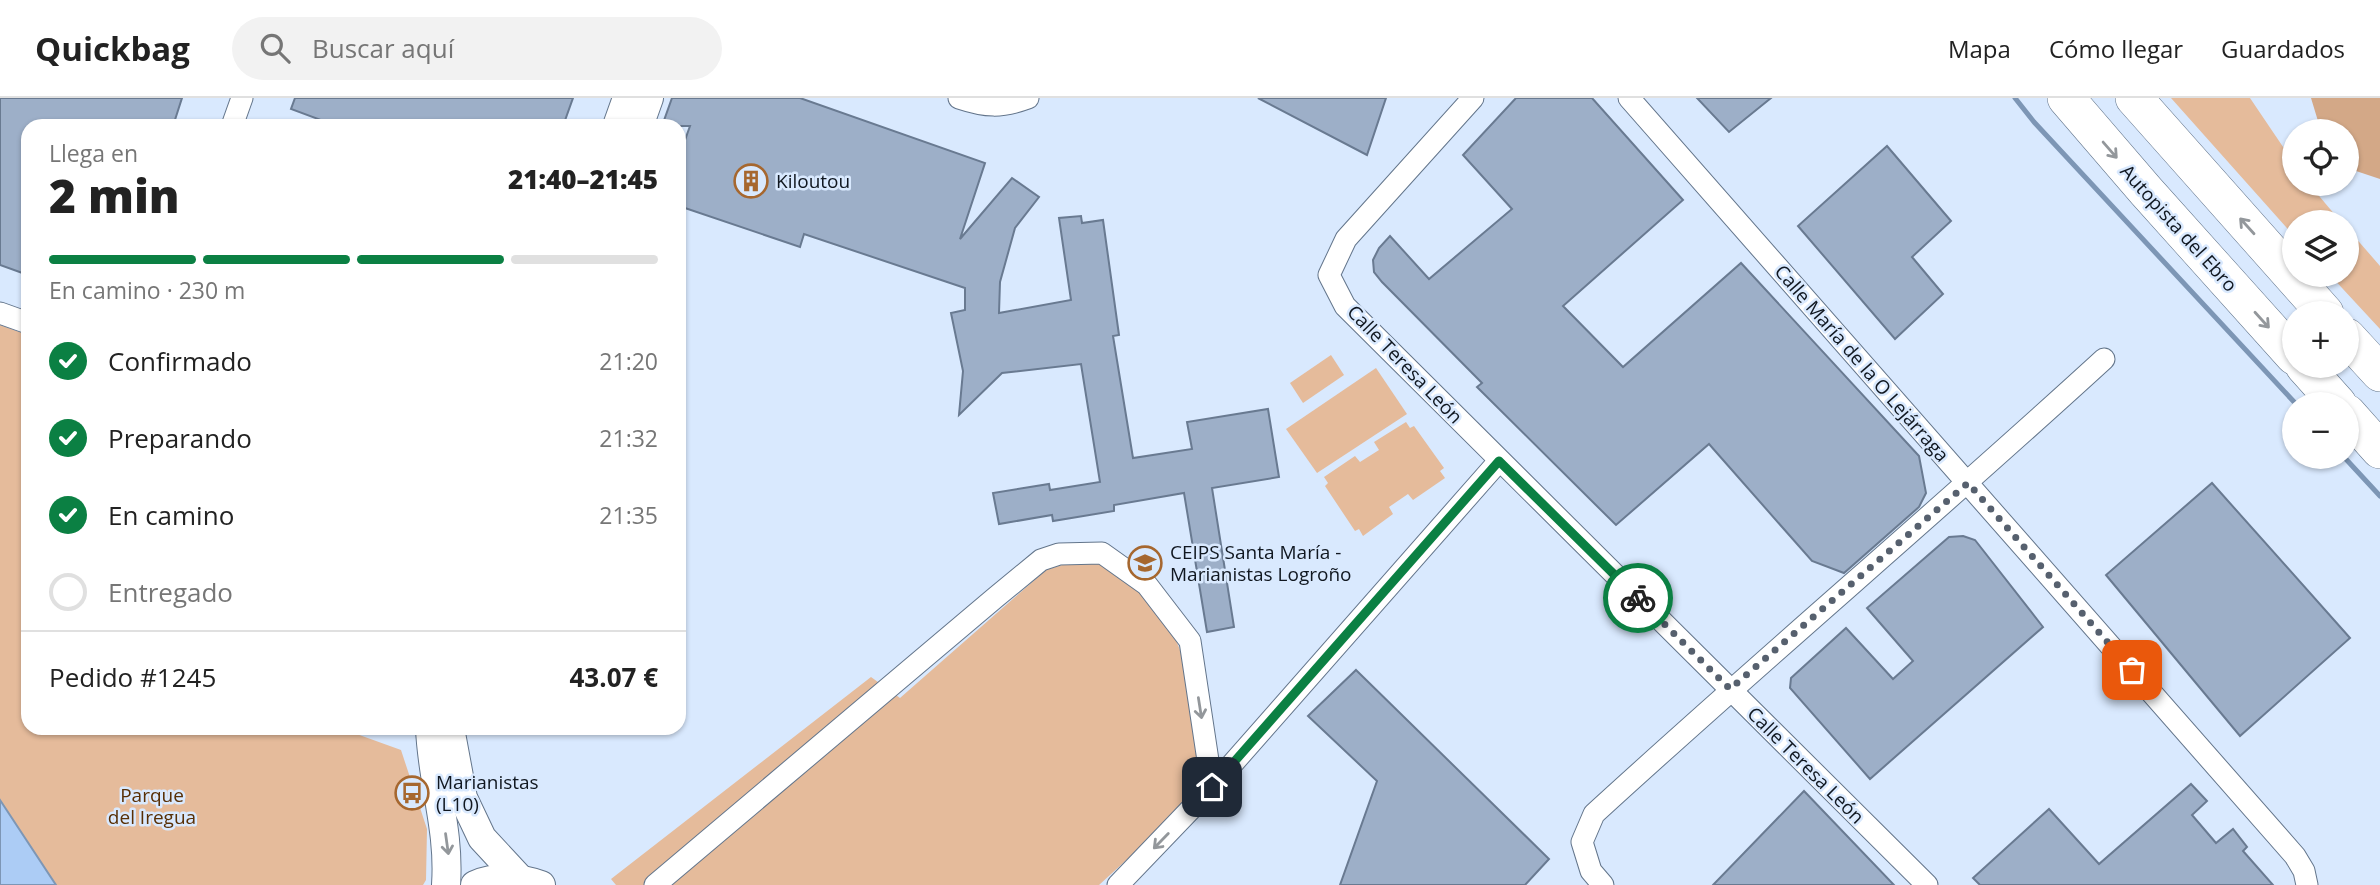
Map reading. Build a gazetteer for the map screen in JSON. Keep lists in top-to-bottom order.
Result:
{
  "streets": {
    "highway": ["Autopista del Ebro"],
    "street": ["Calle María de la O Lejárraga", "Calle Teresa León"]
  },
  "parks": ["Parque del Iregua"],
  "places": {
    "building": ["Kiloutou"],
    "school or university": ["CEIPS Santa María - Marianistas Logroño"],
    "bus stop": ["Marianistas (L10)"]
  },
  "page": {
    "header": "Quickbag",
    "search": "Buscar aquí",
    "nav": ["Mapa", "Cómo llegar", "Guardados"],
    "map_buttons": ["+", "−"],
    "heading": ["2 min", "Llega en", "21:40–21:45"],
    "panel": ["Pedido #1245", "43.07 €"],
    "bar": "En camino · 230 m",
    "list": [
      ["Confirmado", "21:20"],
      ["Preparando", "21:32"],
      ["En camino", "21:35"],
      "Entregado"
    ]
  }
}
